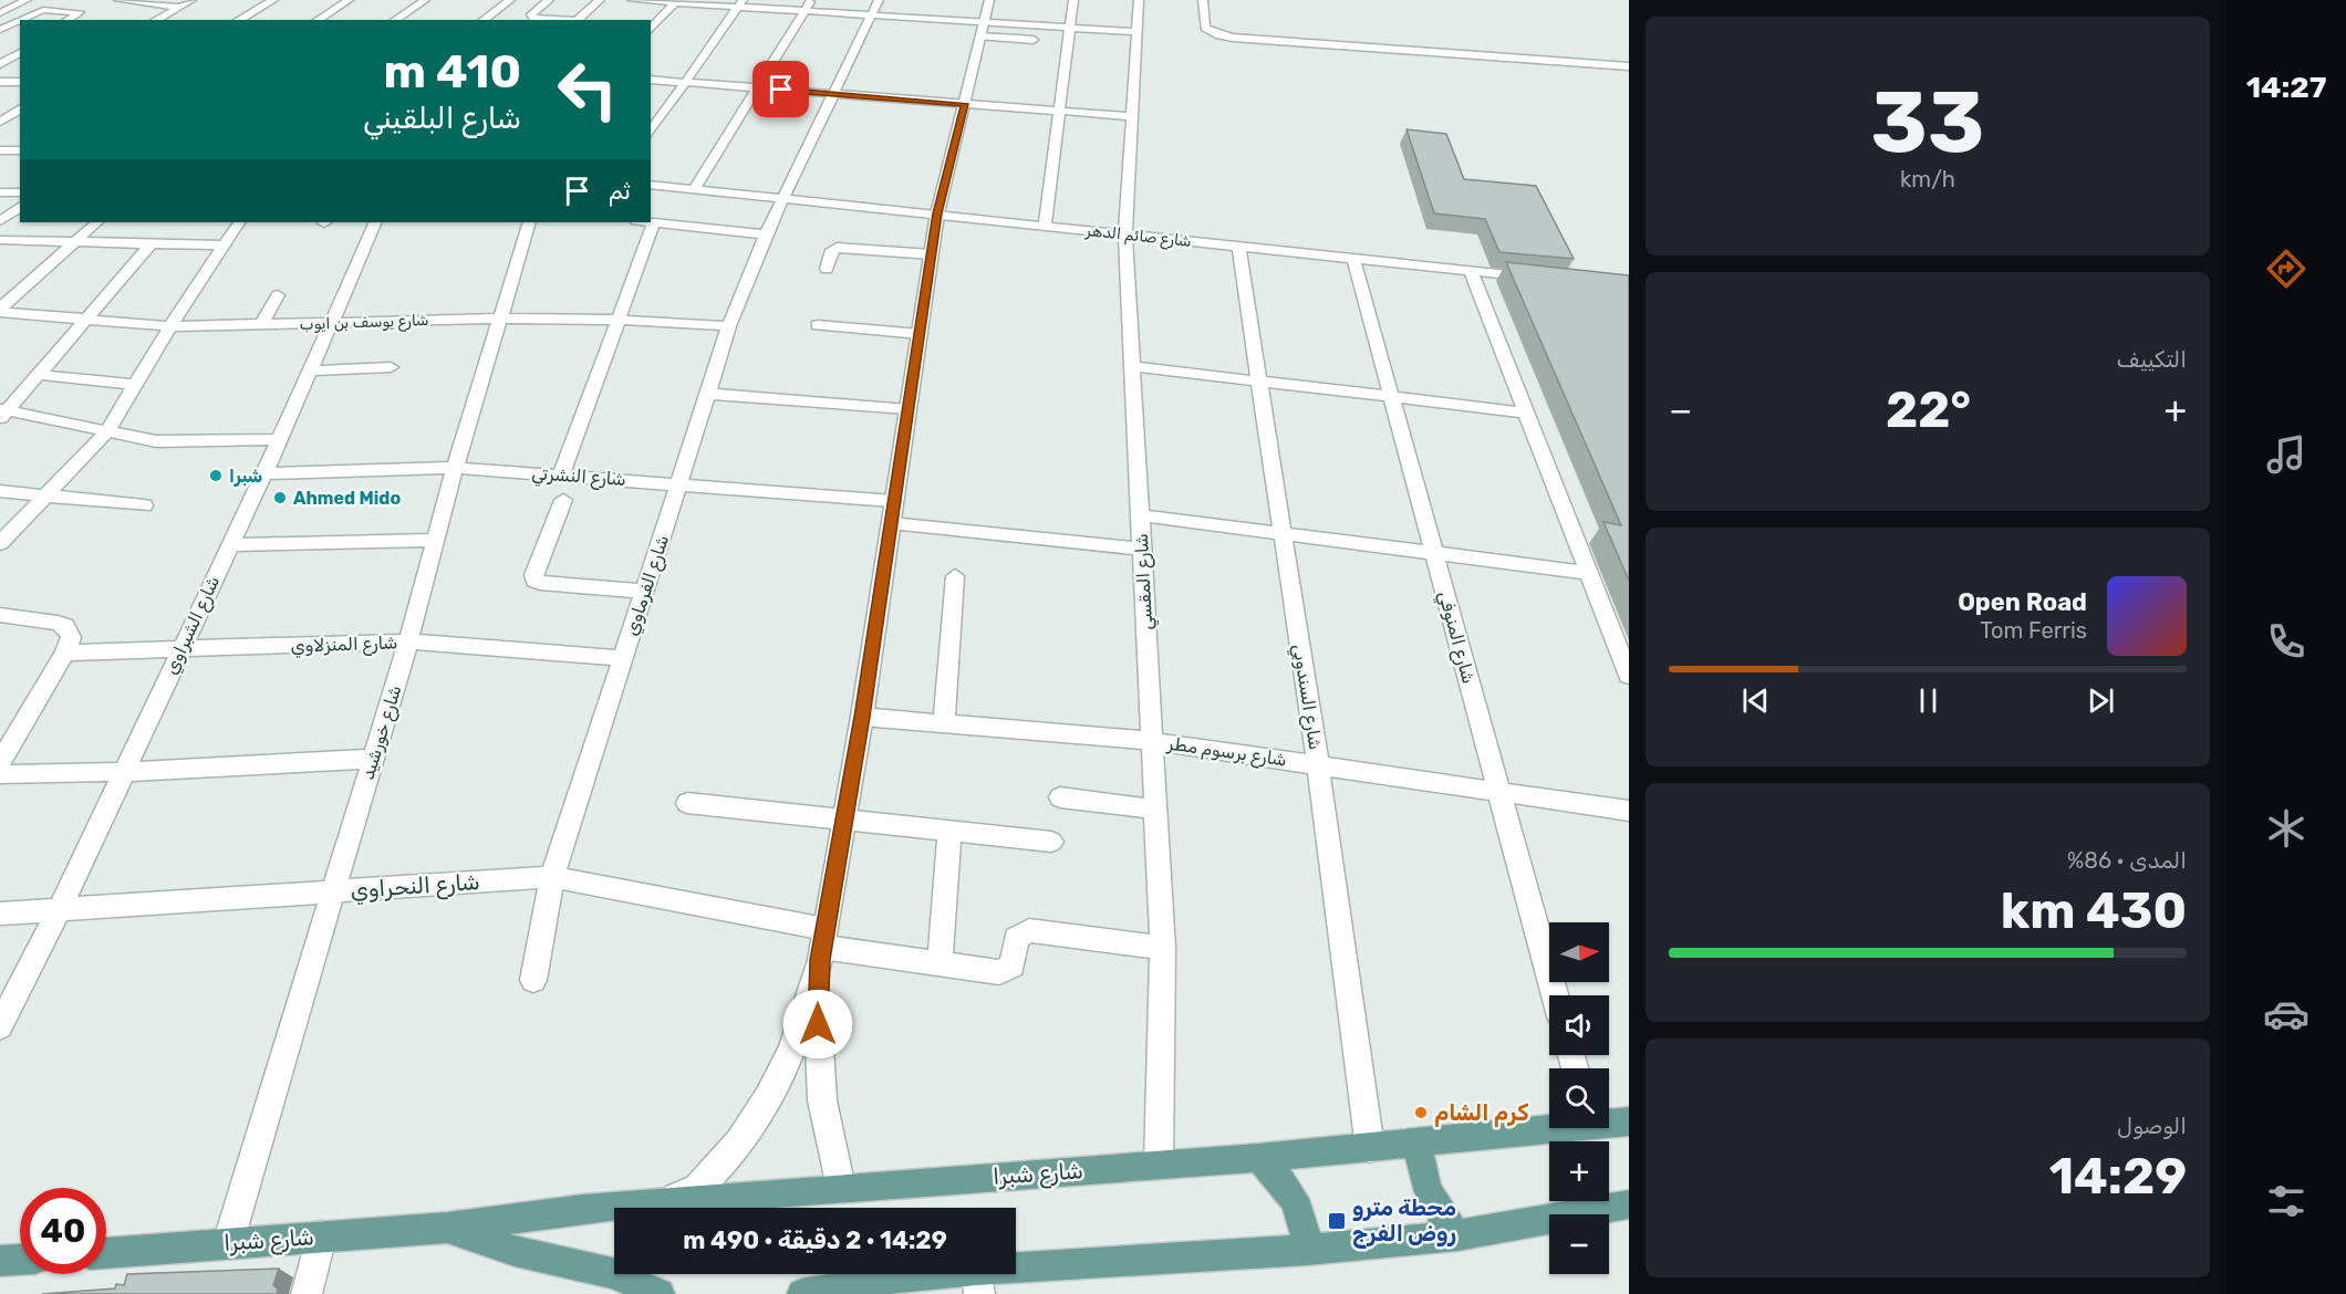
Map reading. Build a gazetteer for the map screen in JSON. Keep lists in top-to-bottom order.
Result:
{
  "streets": {
    "main road": ["شارع شبرا"],
    "street": [
      "شارع صائم الدهر",
      "شارع يوسف بن ايوب",
      "شارع النشرتي",
      "شارع المقسي",
      "شارع الفرماوي",
      "شارع الشبراوي",
      "شارع المنوفي",
      "شارع المنزلاوي",
      "شارع السندوبي",
      "شارع خورشيد",
      "شارع برسوم مطر",
      "شارع النحراوي"
    ]
  },
  "crossings": [
    ["شارع صائم الدهر", "شارع المقسي"],
    ["شارع صائم الدهر", "شارع الفرماوي"],
    ["شارع صائم الدهر", "شارع المنوفي"],
    ["شارع صائم الدهر", "شارع السندوبي"],
    ["شارع يوسف بن ايوب", "شارع الفرماوي"],
    ["شارع يوسف بن ايوب", "شارع الشبراوي"],
    ["شارع يوسف بن ايوب", "شارع خورشيد"],
    ["شارع النشرتي", "شارع الفرماوي"],
    ["شارع النشرتي", "شارع الشبراوي"],
    ["شارع النشرتي", "شارع خورشيد"],
    ["شارع المقسي", "شارع برسوم مطر"],
    ["شارع المقسي", "شارع النحراوي"],
    ["شارع المقسي", "شارع شبرا"],
    ["شارع الفرماوي", "شارع المنزلاوي"],
    ["شارع الفرماوي", "شارع النحراوي"],
    ["شارع الشبراوي", "شارع المنزلاوي"],
    ["شارع الشبراوي", "شارع النحراوي"],
    ["شارع المنوفي", "شارع برسوم مطر"],
    ["شارع المنزلاوي", "شارع خورشيد"],
    ["شارع السندوبي", "شارع برسوم مطر"],
    ["شارع السندوبي", "شارع شبرا"],
    ["شارع خورشيد", "شارع النحراوي"],
    ["شارع خورشيد", "شارع شبرا"]
  ],
  "places": {
    "other": ["شبرا", "Ahmed Mido", "كرم الشام"],
    "transit": ["محطة مترو روض الفرج"]
  },
  "north": "right",
  "page": {
    "tabs": "14:27",
    "tile": [
      ["33", "km/h"],
      "التكييف",
      ["المدى · 86%", "430 km"],
      ["الوصول", "14:29"]
    ],
    "turn": ["410 m", "شارع البلقيني"],
    "then": "ثم",
    "heat": ["−", "22°", "+"],
    "song": ["Open Road", "Tom Ferris"],
    "map_buttons": ["+", "−"],
    "limit": "40",
    "trip": "14:29 · 2 دقيقة · 490 m"
  }
}
